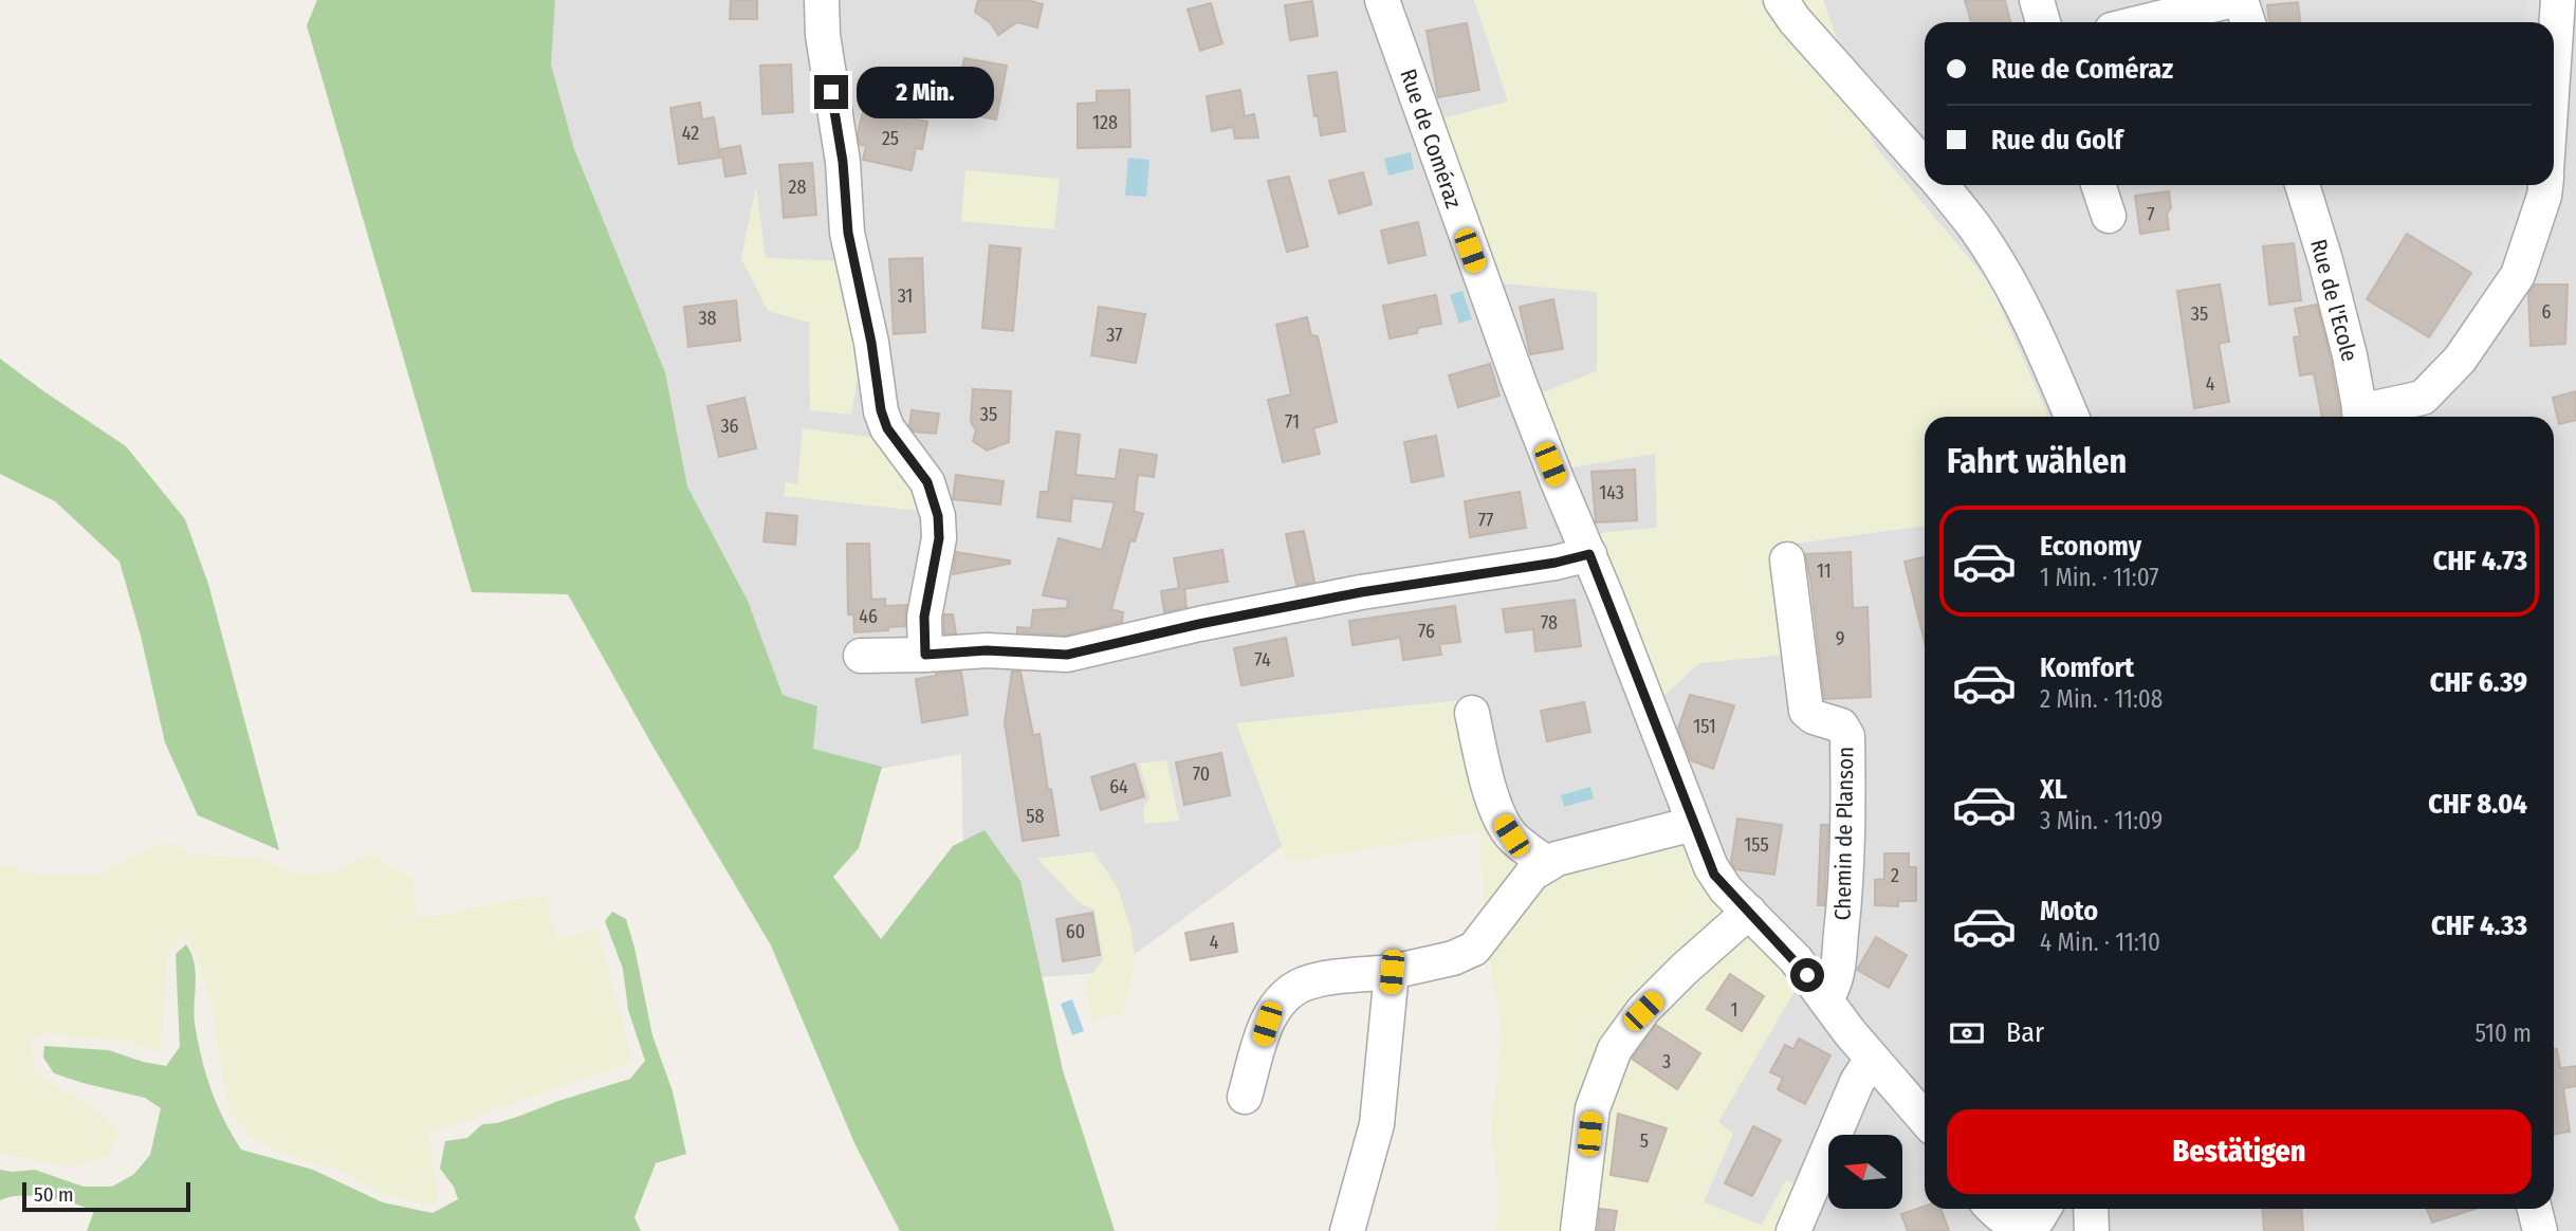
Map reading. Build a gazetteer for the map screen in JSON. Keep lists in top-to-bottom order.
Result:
{
  "streets": {
    "street": ["Rue de Coméraz", "Rue de l'Ecole", "Chemin de Planson"]
  },
  "crossings": [
    ["Rue de Coméraz", "Chemin de Planson"]
  ],
  "house_numbers": [
    "128",
    "42",
    "25",
    "28",
    "7",
    "31",
    "6",
    "35",
    "38",
    "37",
    "4",
    "35",
    "71",
    "36",
    "143",
    "77",
    "11",
    "46",
    "78",
    "76",
    "9",
    "74",
    "151",
    "70",
    "64",
    "58",
    "155",
    "2",
    "60",
    "4",
    "1",
    "3",
    "5"
  ],
  "scale_bar": "50 m",
  "north": "left",
  "page": {
    "banner": ["Rue de Coméraz", "Rue du Golf"],
    "bubble": "2 Min.",
    "heading": "Fahrt wählen",
    "list": [
      {
        "name": "Economy",
        "note": "1 Min. · 11:07",
        "value": "CHF 4.73"
      },
      {
        "name": "Komfort",
        "note": "2 Min. · 11:08",
        "value": "CHF 6.39"
      },
      {
        "name": "XL",
        "note": "3 Min. · 11:09",
        "value": "CHF 8.04"
      },
      {
        "name": "Moto",
        "note": "4 Min. · 11:10",
        "value": "CHF 4.33"
      }
    ],
    "pay": ["Bar", "510 m"],
    "buttons": "Bestätigen",
    "scale": "50 m"
  }
}
